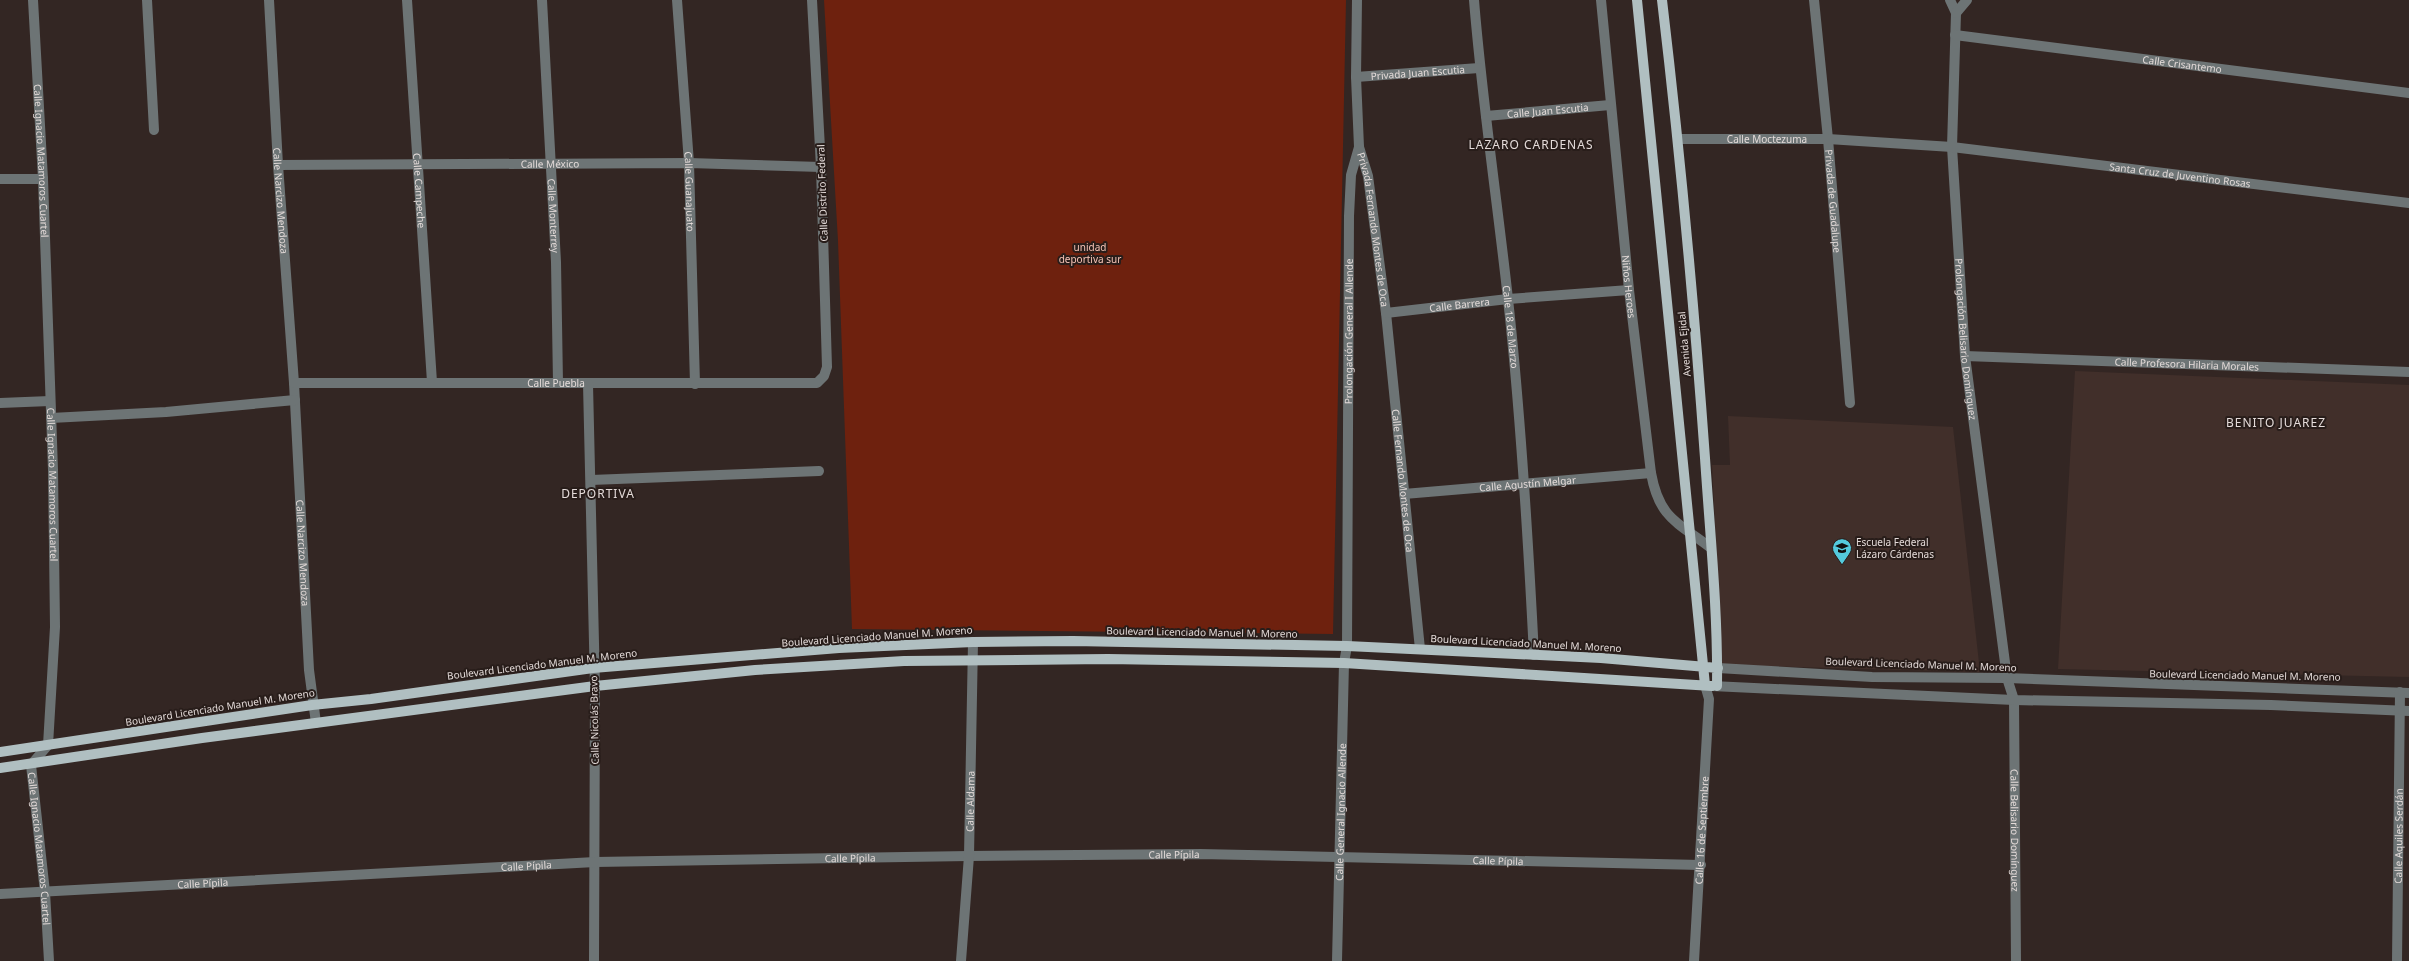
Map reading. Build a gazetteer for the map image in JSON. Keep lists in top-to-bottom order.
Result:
{
  "streets": {
    "main road": ["Avenida Ejidal", "Boulevard Licenciado Manuel M. Moreno"],
    "street": [
      "Calle Crisantemo",
      "Privada Juan Escutia",
      "Calle Juan Escutia",
      "Calle Moctezuma",
      "Calle Ignacio Matamoros Cuartel",
      "Calle México",
      "Santa Cruz de Juventino Rosas",
      "Calle Campeche",
      "Calle Guanajuato",
      "Calle Distrito Federal",
      "Calle Narcizo Mendoza",
      "Privada de Guadalupe",
      "Calle Monterrey",
      "Privada Fernando Montes de Oca",
      "Niños Heroes",
      "Calle Barrera",
      "Calle 18 de Marzo",
      "Prolongación General I Allende",
      "Prolongación Belisario Domínguez",
      "Calle Profesora Hilaria Morales",
      "Calle Puebla",
      "Calle Fernando Montes de Oca",
      "Calle Agustín Melgar",
      "Calle Nicolás Bravo",
      "Calle Aldama",
      "Calle General Ignacio Allende",
      "Calle 16 de Septiembre",
      "Calle Belisario Domínguez",
      "Calle Aquiles Serdán",
      "Calle Pípila"
    ]
  },
  "crossings": [
    ["Calle Crisantemo", "Prolongación Belisario Domínguez"],
    ["Privada Juan Escutia", "Calle 18 de Marzo"],
    ["Privada Juan Escutia", "Prolongación General I Allende"],
    ["Calle Juan Escutia", "Niños Heroes"],
    ["Calle Juan Escutia", "Calle 18 de Marzo"],
    ["Calle Moctezuma", "Santa Cruz de Juventino Rosas"],
    ["Calle Moctezuma", "Privada de Guadalupe"],
    ["Calle Moctezuma", "Prolongación Belisario Domínguez"],
    ["Calle Moctezuma", "Avenida Ejidal"],
    ["Calle Ignacio Matamoros Cuartel", "Boulevard Licenciado Manuel M. Moreno"],
    ["Calle Ignacio Matamoros Cuartel", "Calle Pípila"],
    ["Calle México", "Calle Campeche"],
    ["Calle México", "Calle Guanajuato"],
    ["Calle México", "Calle Distrito Federal"],
    ["Calle México", "Calle Narcizo Mendoza"],
    ["Calle México", "Calle Monterrey"],
    ["Santa Cruz de Juventino Rosas", "Prolongación Belisario Domínguez"],
    ["Calle Campeche", "Calle Puebla"],
    ["Calle Guanajuato", "Calle Puebla"],
    ["Calle Distrito Federal", "Calle Puebla"],
    ["Calle Narcizo Mendoza", "Calle Puebla"],
    ["Calle Narcizo Mendoza", "Boulevard Licenciado Manuel M. Moreno"],
    ["Calle Monterrey", "Calle Puebla"],
    ["Privada Fernando Montes de Oca", "Calle Barrera"],
    ["Privada Fernando Montes de Oca", "Prolongación General I Allende"],
    ["Privada Fernando Montes de Oca", "Calle Fernando Montes de Oca"],
    ["Niños Heroes", "Calle Barrera"],
    ["Niños Heroes", "Avenida Ejidal"],
    ["Niños Heroes", "Calle Agustín Melgar"],
    ["Calle Barrera", "Calle 18 de Marzo"],
    ["Calle Barrera", "Calle Fernando Montes de Oca"],
    ["Calle 18 de Marzo", "Calle Agustín Melgar"],
    ["Calle 18 de Marzo", "Boulevard Licenciado Manuel M. Moreno"],
    ["Prolongación General I Allende", "Boulevard Licenciado Manuel M. Moreno"],
    ["Prolongación General I Allende", "Calle General Ignacio Allende"],
    ["Prolongación Belisario Domínguez", "Calle Profesora Hilaria Morales"],
    ["Prolongación Belisario Domínguez", "Boulevard Licenciado Manuel M. Moreno"],
    ["Prolongación Belisario Domínguez", "Calle Belisario Domínguez"],
    ["Avenida Ejidal", "Boulevard Licenciado Manuel M. Moreno"],
    ["Avenida Ejidal", "Calle 16 de Septiembre"],
    ["Calle Puebla", "Calle Nicolás Bravo"],
    ["Calle Fernando Montes de Oca", "Calle Agustín Melgar"],
    ["Calle Fernando Montes de Oca", "Boulevard Licenciado Manuel M. Moreno"],
    ["Boulevard Licenciado Manuel M. Moreno", "Calle Nicolás Bravo"],
    ["Boulevard Licenciado Manuel M. Moreno", "Calle Aldama"],
    ["Boulevard Licenciado Manuel M. Moreno", "Calle Aquiles Serdán"],
    ["Calle Nicolás Bravo", "Calle Pípila"],
    ["Calle Aldama", "Calle Pípila"],
    ["Calle General Ignacio Allende", "Calle Pípila"],
    ["Calle 16 de Septiembre", "Calle Pípila"]
  ],
  "districts": ["LAZARO CARDENAS", "BENITO JUAREZ", "DEPORTIVA"],
  "parks": ["unidad deportiva sur"],
  "places": {
    "school or university": ["Escuela Federal Lázaro Cárdenas"]
  }
}
